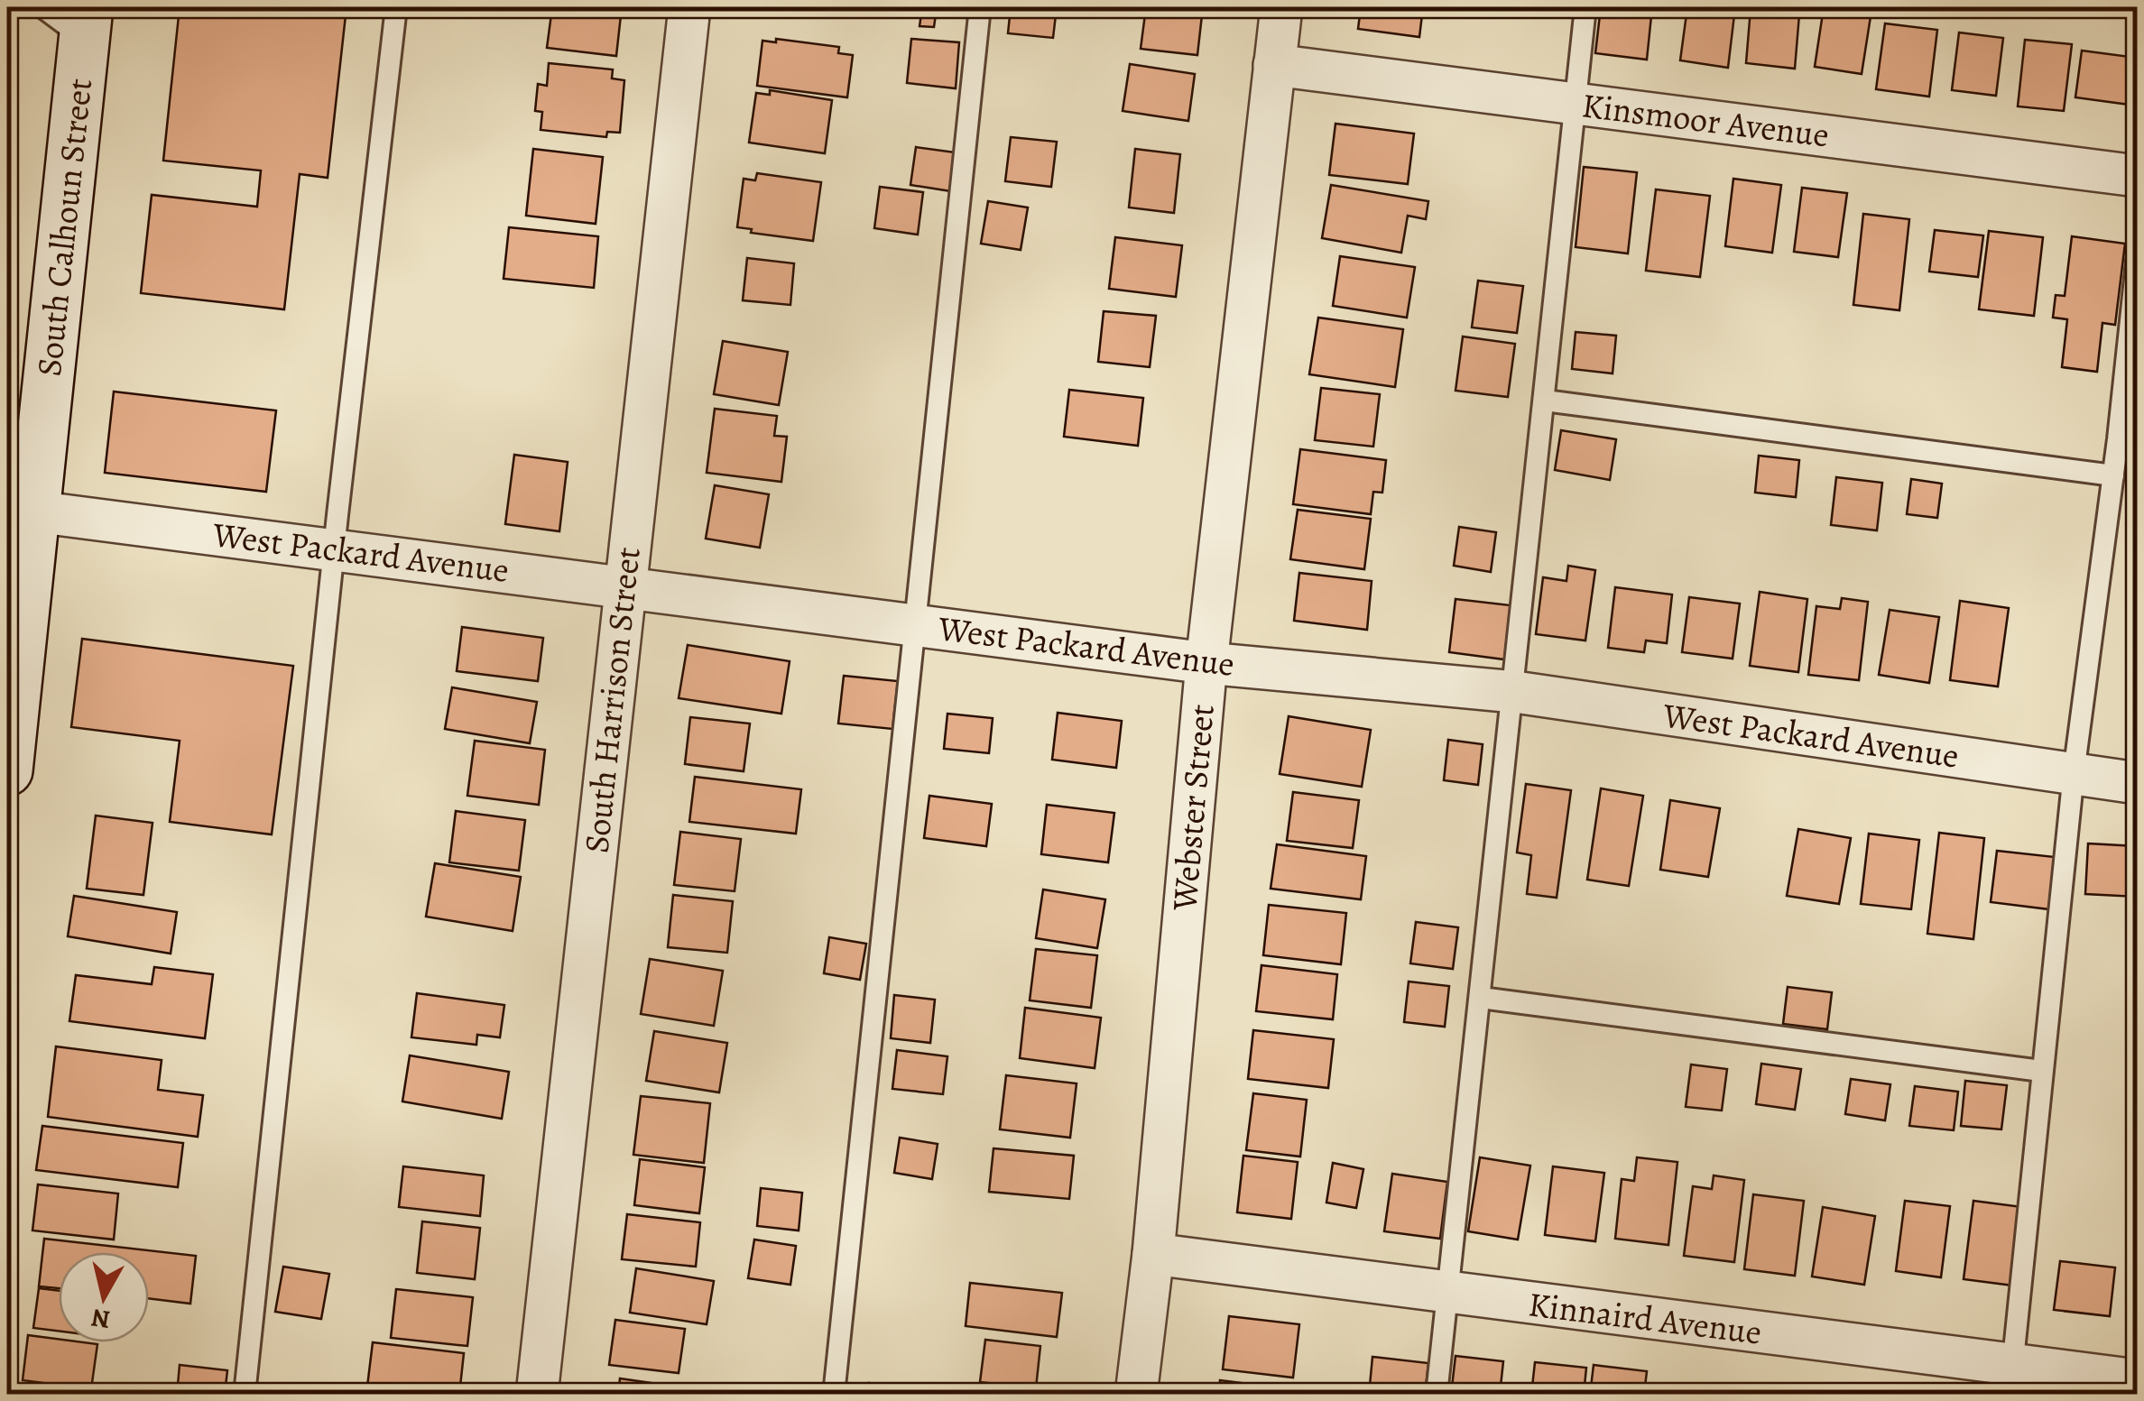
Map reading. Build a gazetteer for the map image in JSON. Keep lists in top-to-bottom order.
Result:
{
  "streets": {
    "street": [
      "Kinsmoor Avenue",
      "South Calhoun Street",
      "West Packard Avenue",
      "South Harrison Street",
      "Webster Street",
      "Kinnaird Avenue"
    ]
  },
  "crossings": [
    ["Kinsmoor Avenue", "Webster Street"],
    ["South Calhoun Street", "West Packard Avenue"],
    ["West Packard Avenue", "South Harrison Street"],
    ["West Packard Avenue", "Webster Street"],
    ["Webster Street", "Kinnaird Avenue"]
  ],
  "north": "bottom"
}
